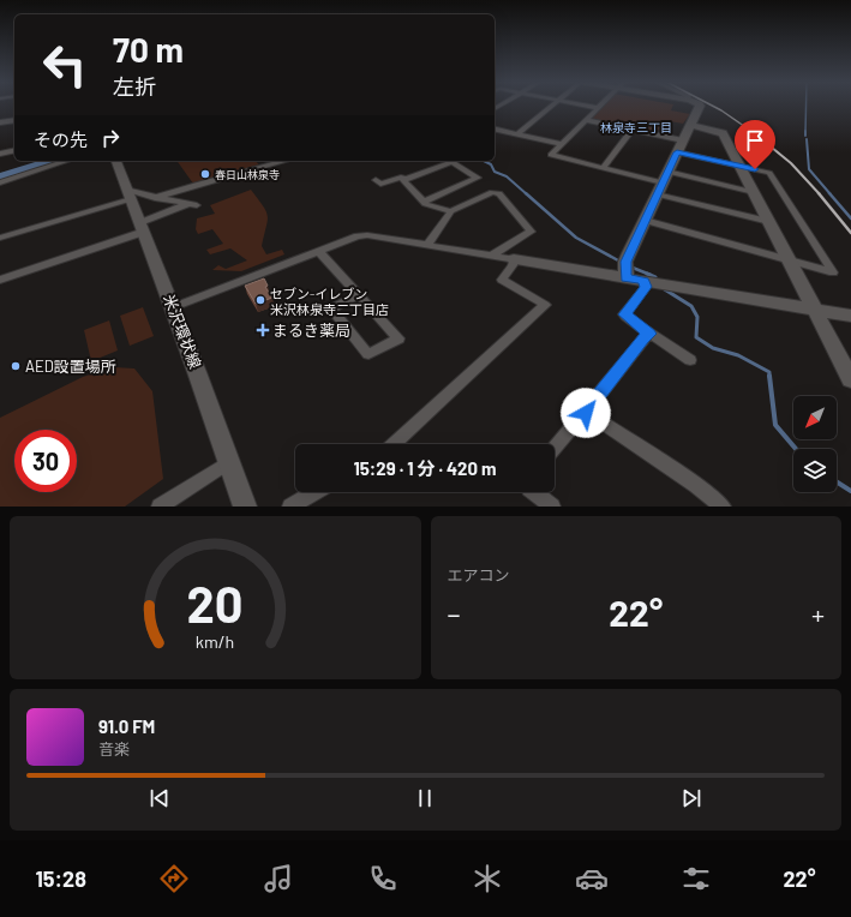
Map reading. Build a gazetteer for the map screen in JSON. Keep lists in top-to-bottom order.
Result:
{
  "streets": {
    "street": ["米沢環状線"]
  },
  "districts": ["林泉寺三丁目"],
  "places": {
    "other": ["春日山林泉寺", "セブン-イレブン 米沢林泉寺二丁目店", "AED設置場所"],
    "health": ["まるき薬局"]
  },
  "north": "bottom left",
  "page": {
    "turn": ["70 m", "左折"],
    "then": "その先",
    "limit": "30",
    "trip": "15:29 · 1 分 · 420 m",
    "tile": "エアコン",
    "heat": ["−", "22°", "+"],
    "song": ["91.0 FM", "音楽"],
    "tabs": ["15:28", "22°"],
    "gauge": ["20", "km/h"]
  }
}
